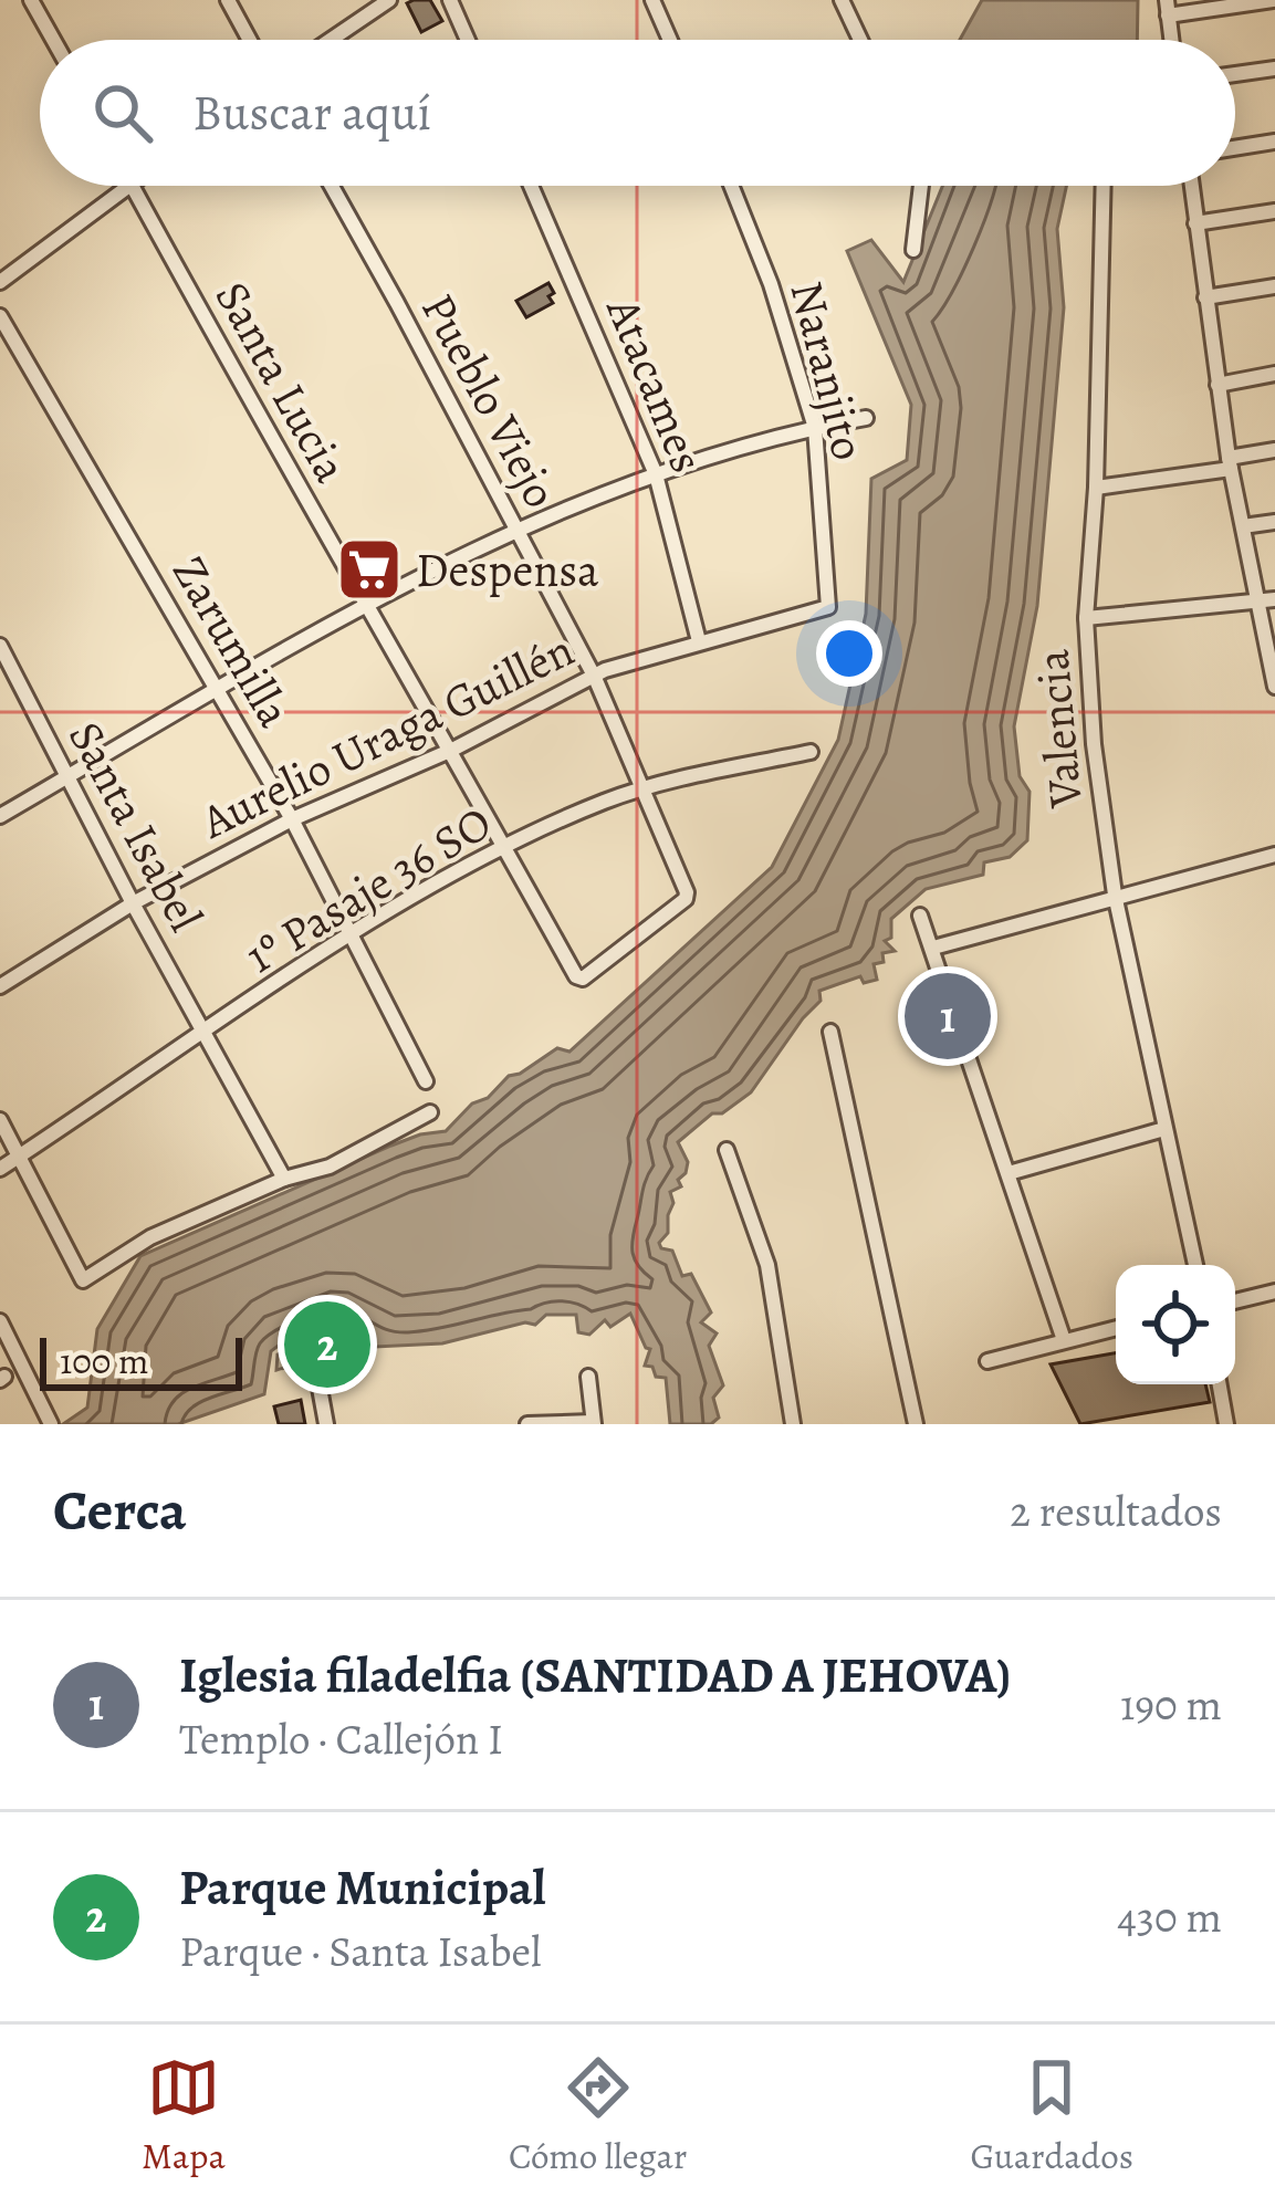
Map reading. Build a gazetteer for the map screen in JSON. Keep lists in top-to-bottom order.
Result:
{
  "streets": {
    "street": [
      "Naranjito",
      "Santa Lucia",
      "Atacames",
      "Pueblo Viejo",
      "Zarumilla",
      "Valencia",
      "Aurelio Uraga Guillén",
      "Santa Isabel",
      "1º Pasaje 36 SO"
    ]
  },
  "crossings": [
    ["Naranjito", "Aurelio Uraga Guillén"],
    ["Santa Lucia", "Pueblo Viejo"],
    ["Santa Lucia", "Aurelio Uraga Guillén"],
    ["Santa Lucia", "1º Pasaje 36 SO"],
    ["Atacames", "Aurelio Uraga Guillén"],
    ["Pueblo Viejo", "Aurelio Uraga Guillén"],
    ["Pueblo Viejo", "1º Pasaje 36 SO"],
    ["Zarumilla", "Aurelio Uraga Guillén"],
    ["Zarumilla", "1º Pasaje 36 SO"],
    ["Aurelio Uraga Guillén", "Santa Isabel"],
    ["Santa Isabel", "1º Pasaje 36 SO"]
  ],
  "places": {
    "supermarket": ["Despensa"]
  },
  "scale_bar": "100 m",
  "page": {
    "search": "Buscar aquí",
    "pins": ["1", "2"],
    "scale": "100 m",
    "heading": ["Cerca", "2 resultados"],
    "list": [
      {
        "mark": "1",
        "name": "Iglesia filadelfia (SANTIDAD A JEHOVA)",
        "note": "Templo · Callejón I",
        "value": "190 m"
      },
      {
        "mark": "2",
        "name": "Parque Municipal",
        "note": "Parque · Santa Isabel",
        "value": "430 m"
      }
    ],
    "nav": ["Mapa", "Cómo llegar", "Guardados"]
  }
}
